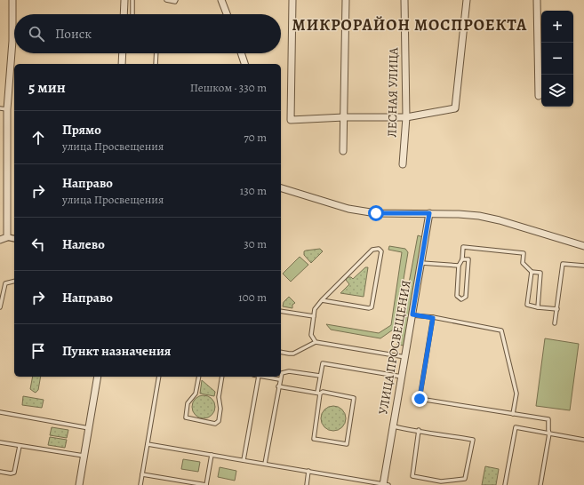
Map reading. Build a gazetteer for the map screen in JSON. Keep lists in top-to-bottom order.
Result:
{
  "streets": {
    "street": ["ЛЕСНАЯ УЛИЦА", "УЛИЦА ПРОСВЕЩЕНИЯ"]
  },
  "districts": ["МИКРОРАЙОН МОСПРОЕКТА"],
  "page": {
    "map_buttons": ["+", "−"],
    "search": "Поиск",
    "heading": ["5 мин", "Пешком · 330 m"],
    "list": [
      ["Прямо", "улица Просвещения", "70 m"],
      ["Направо", "улица Просвещения", "130 m"],
      ["Налево", "30 m"],
      ["Направо", "100 m"],
      "Пункт назначения"
    ]
  }
}
